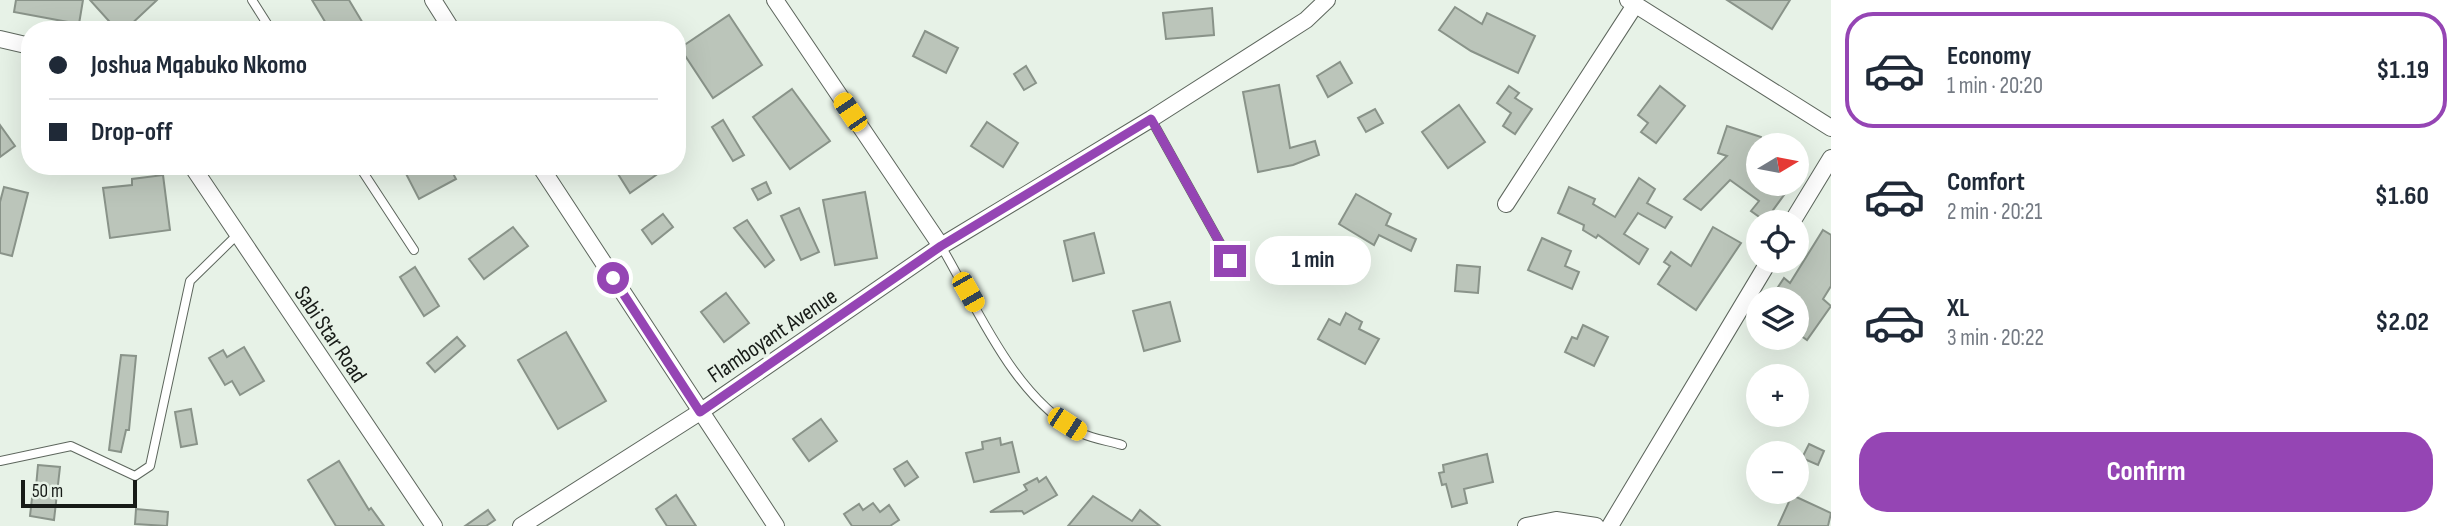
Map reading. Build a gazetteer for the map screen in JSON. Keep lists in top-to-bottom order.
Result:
{
  "streets": {
    "street": ["Sabi Star Road", "Flamboyant Avenue"]
  },
  "scale_bar": "50 m",
  "north": "right",
  "page": {
    "list": [
      {
        "name": "Economy",
        "note": "1 min · 20:20",
        "value": "$1.19"
      },
      {
        "name": "Comfort",
        "note": "2 min · 20:21",
        "value": "$1.60"
      },
      {
        "name": "XL",
        "note": "3 min · 20:22",
        "value": "$2.02"
      }
    ],
    "banner": ["Joshua Mqabuko Nkomo", "Drop-off"],
    "map_buttons": ["+", "−"],
    "bubble": "1 min",
    "buttons": "Confirm",
    "scale": "50 m"
  }
}
